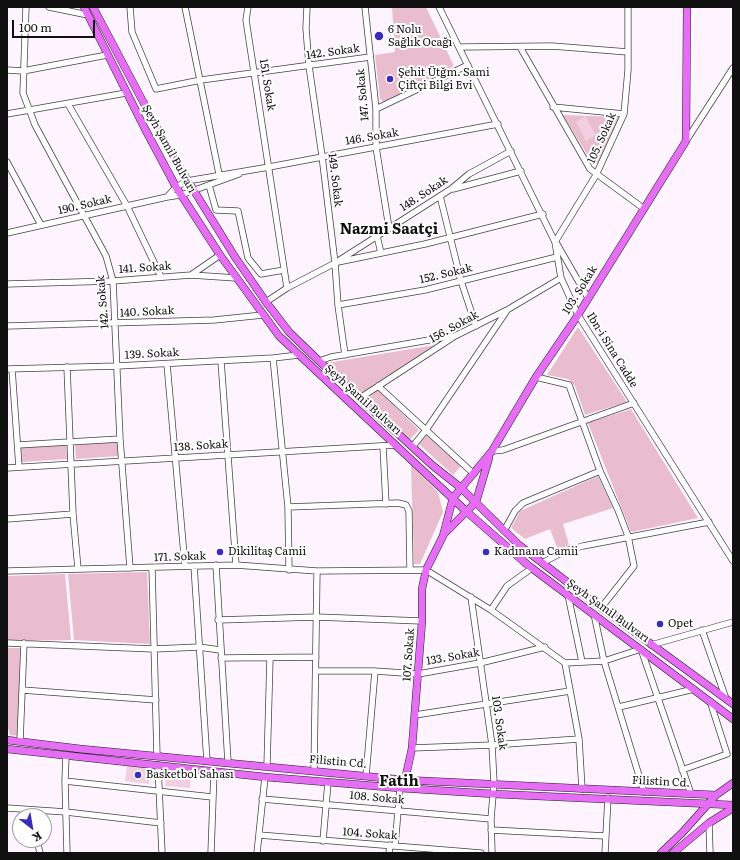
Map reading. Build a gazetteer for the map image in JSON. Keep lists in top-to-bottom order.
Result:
{
  "streets": {
    "main road": [
      "Şeyh Şamil Bulvarı",
      "103. Sokak",
      "107. Sokak",
      "Filistin Cd."
    ],
    "street": [
      "142. Sokak",
      "151. Sokak",
      "147. Sokak",
      "146. Sokak",
      "105. Sokak",
      "149. Sokak",
      "148. Sokak",
      "190. Sokak",
      "141. Sokak",
      "152. Sokak",
      "140. Sokak",
      "156. Sokak",
      "Ibn-i Sina Cadde",
      "139. Sokak",
      "138. Sokak",
      "171. Sokak",
      "133. Sokak",
      "108. Sokak",
      "104. Sokak"
    ]
  },
  "crossings": [
    ["142. Sokak", "151. Sokak"],
    ["142. Sokak", "147. Sokak"],
    ["142. Sokak", "149. Sokak"],
    ["142. Sokak", "190. Sokak"],
    ["142. Sokak", "141. Sokak"],
    ["142. Sokak", "140. Sokak"],
    ["142. Sokak", "139. Sokak"],
    ["142. Sokak", "138. Sokak"],
    ["142. Sokak", "171. Sokak"],
    ["151. Sokak", "146. Sokak"],
    ["151. Sokak", "148. Sokak"],
    ["147. Sokak", "146. Sokak"],
    ["147. Sokak", "148. Sokak"],
    ["146. Sokak", "Şeyh Şamil Bulvarı"],
    ["146. Sokak", "149. Sokak"],
    ["146. Sokak", "190. Sokak"],
    ["146. Sokak", "Ibn-i Sina Cadde"],
    ["105. Sokak", "Ibn-i Sina Cadde"],
    ["Şeyh Şamil Bulvarı", "148. Sokak"],
    ["Şeyh Şamil Bulvarı", "190. Sokak"],
    ["Şeyh Şamil Bulvarı", "141. Sokak"],
    ["Şeyh Şamil Bulvarı", "103. Sokak"],
    ["Şeyh Şamil Bulvarı", "140. Sokak"],
    ["Şeyh Şamil Bulvarı", "156. Sokak"],
    ["Şeyh Şamil Bulvarı", "139. Sokak"],
    ["Şeyh Şamil Bulvarı", "138. Sokak"],
    ["149. Sokak", "148. Sokak"],
    ["149. Sokak", "152. Sokak"],
    ["148. Sokak", "Ibn-i Sina Cadde"],
    ["152. Sokak", "Ibn-i Sina Cadde"],
    ["103. Sokak", "Ibn-i Sina Cadde"],
    ["103. Sokak", "107. Sokak"],
    ["103. Sokak", "133. Sokak"],
    ["103. Sokak", "Filistin Cd."],
    ["103. Sokak", "108. Sokak"],
    ["156. Sokak", "Ibn-i Sina Cadde"],
    ["171. Sokak", "107. Sokak"],
    ["107. Sokak", "133. Sokak"],
    ["107. Sokak", "Filistin Cd."]
  ],
  "districts": ["Nazmi Saatçi", "Fatih"],
  "places": [
    "6 Nolu Sağlık Ocağı",
    "Şehit Ütğm. Sami Çiftçi Bilgi Evi",
    "Dikilitaş Camii",
    "Kadınana Camii",
    "Opet",
    "Basketbol Sahası"
  ],
  "scale_bar": "100 m",
  "north": "bottom right"
}
